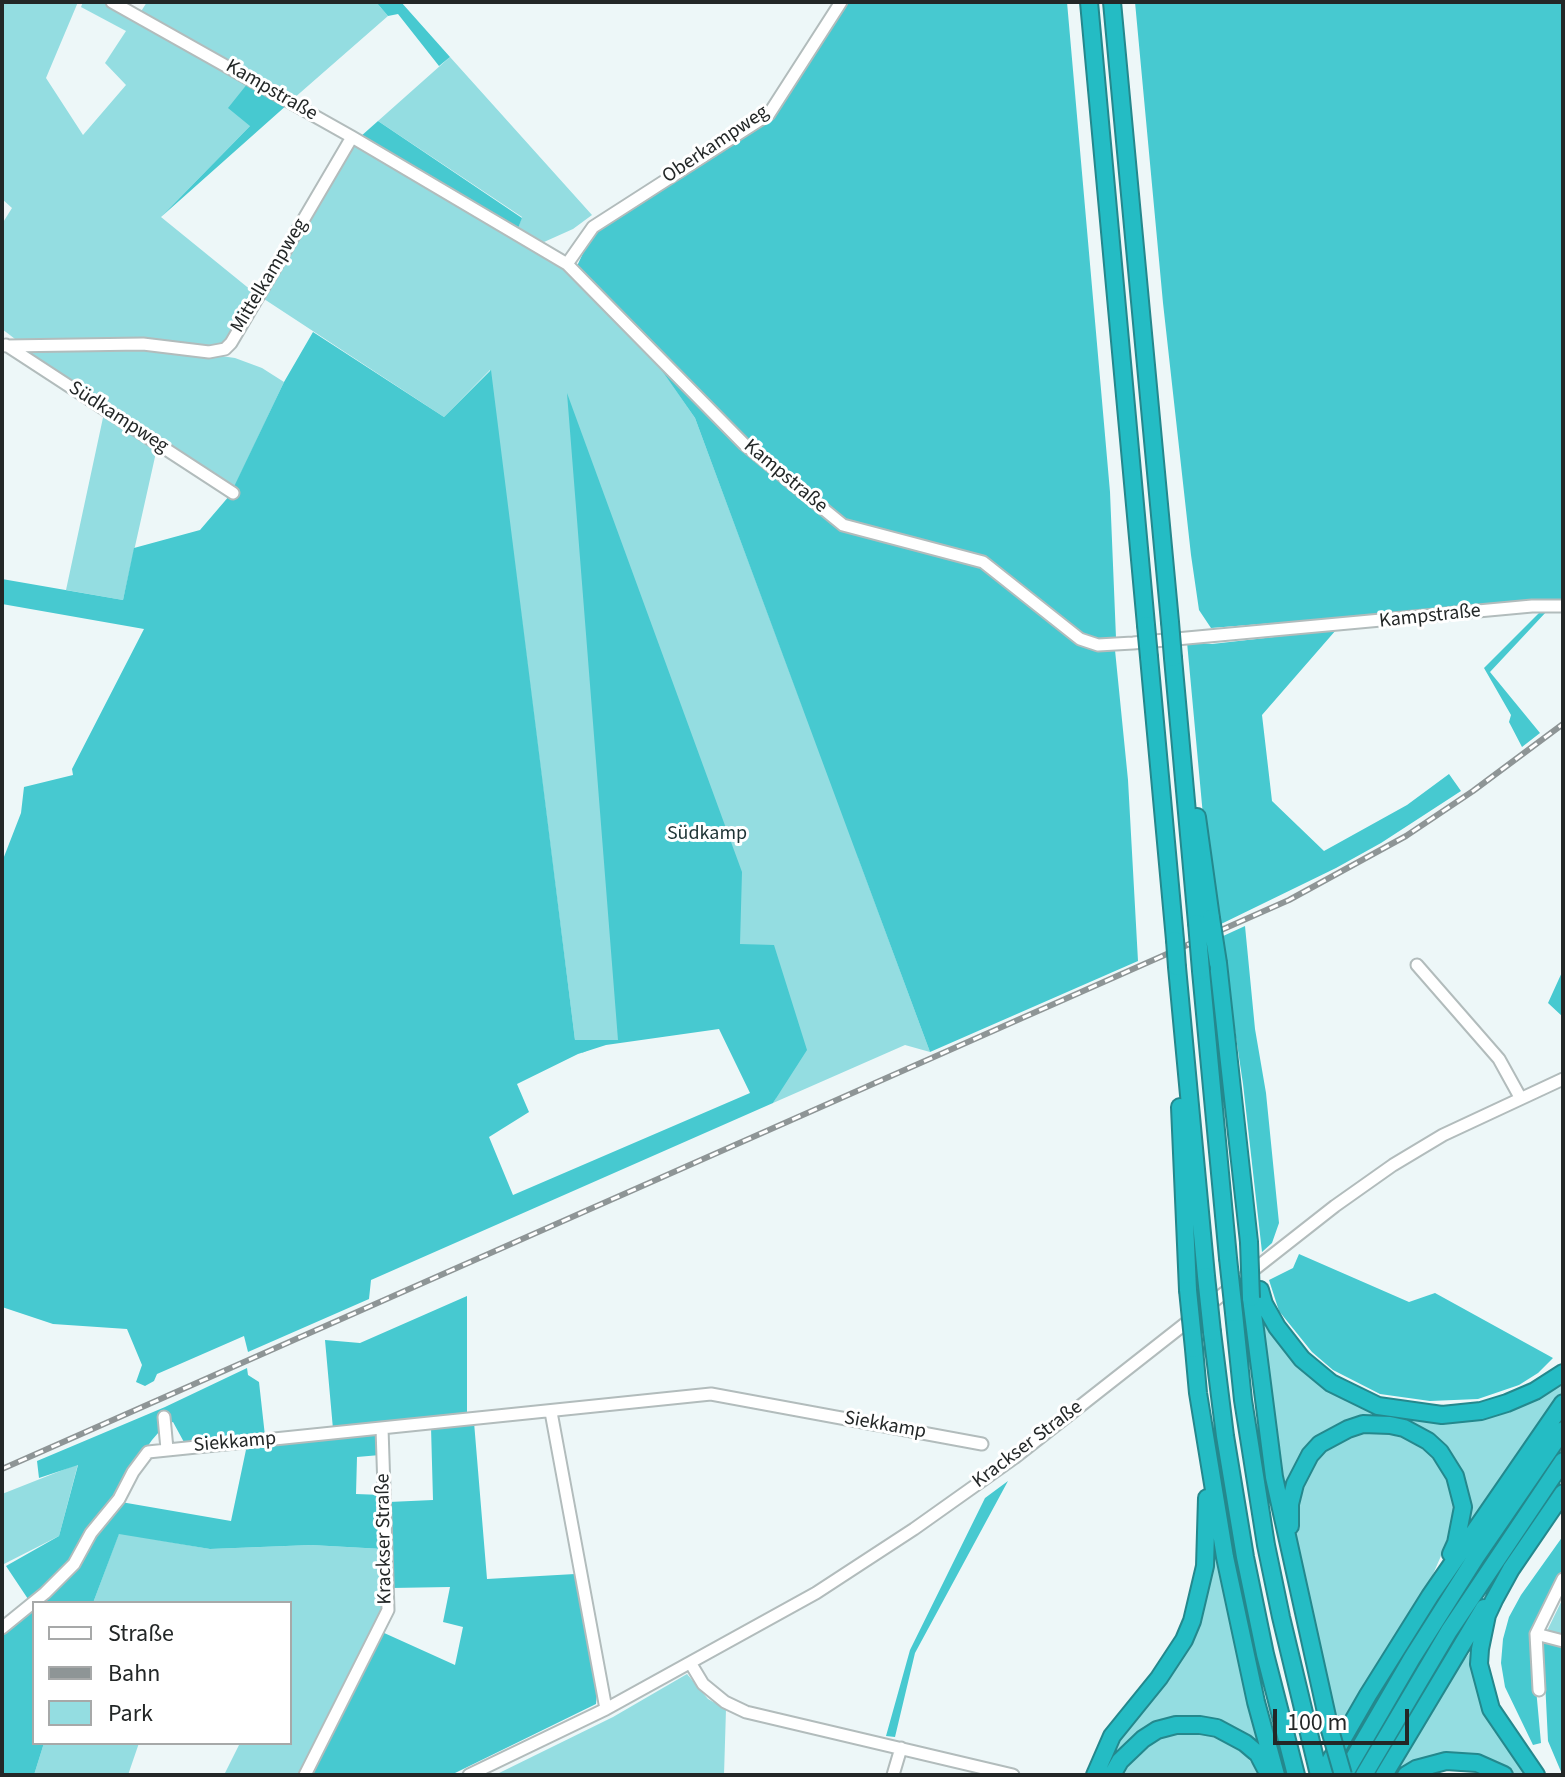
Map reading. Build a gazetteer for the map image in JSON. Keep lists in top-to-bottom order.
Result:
{
  "streets": {
    "street": [
      "Kampstraße",
      "Oberkampweg",
      "Mittelkampweg",
      "Südkampweg",
      "Siekkamp",
      "Krackser Straße"
    ]
  },
  "crossings": [
    ["Kampstraße", "Oberkampweg"],
    ["Kampstraße", "Mittelkampweg"],
    ["Mittelkampweg", "Südkampweg"],
    ["Siekkamp", "Krackser Straße"]
  ],
  "parks": ["Südkamp"],
  "legend": ["Straße", "Bahn", "Park"],
  "scale_bar": "100 m"
}
